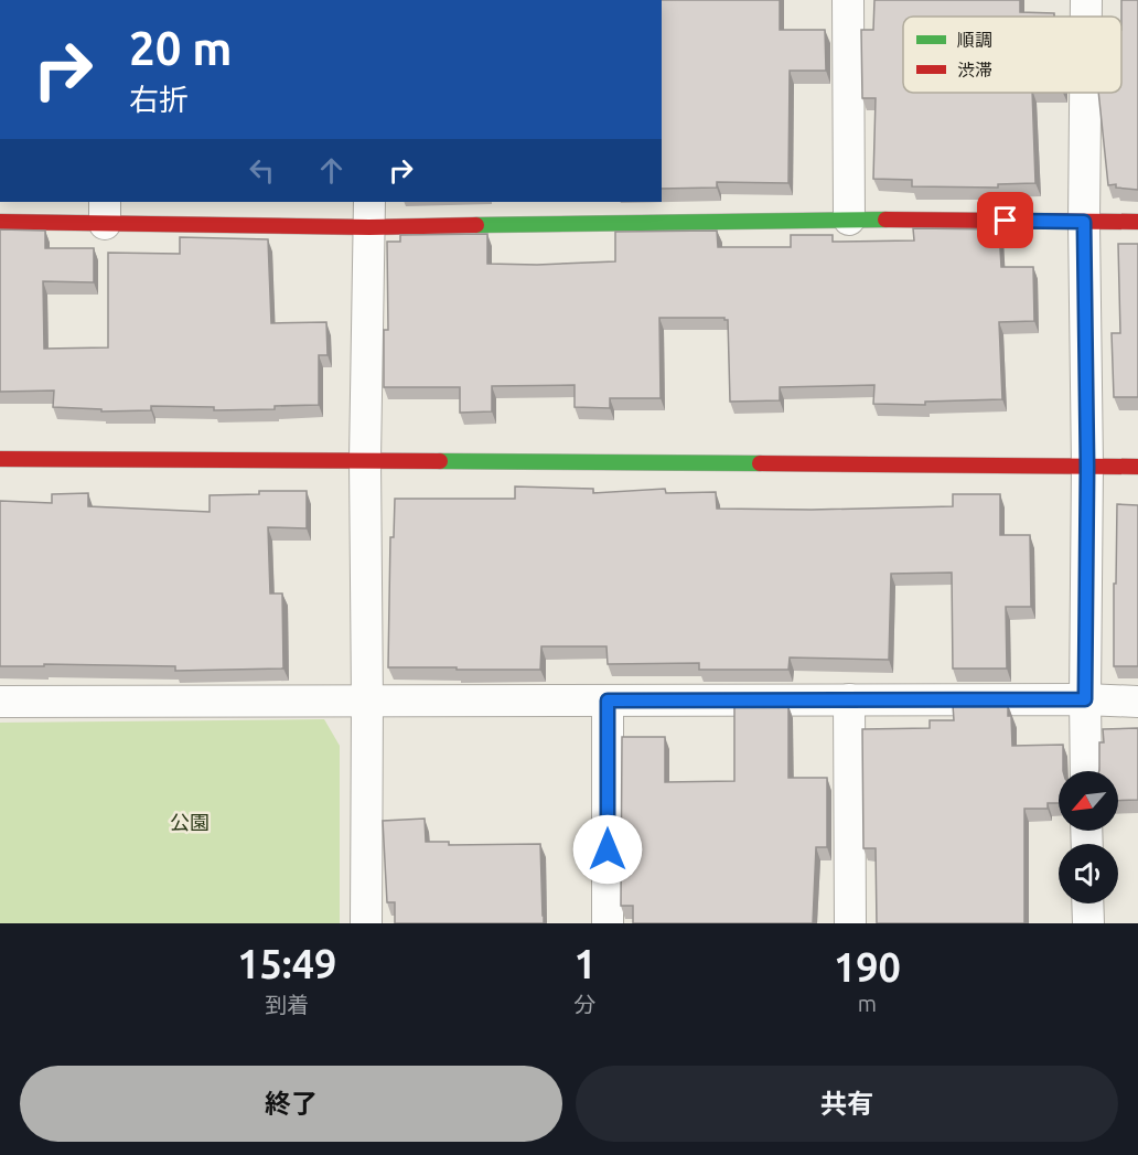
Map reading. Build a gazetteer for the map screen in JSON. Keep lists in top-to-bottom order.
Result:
{
  "parks": ["公園"],
  "legend": ["順調", "渋滞"],
  "north": "bottom left",
  "page": {
    "turn": ["20 m", "右折"],
    "eta": [
      "15:49",
      "到着",
      "1",
      "分",
      "190",
      "m"
    ],
    "buttons": ["終了", "共有"]
  }
}
